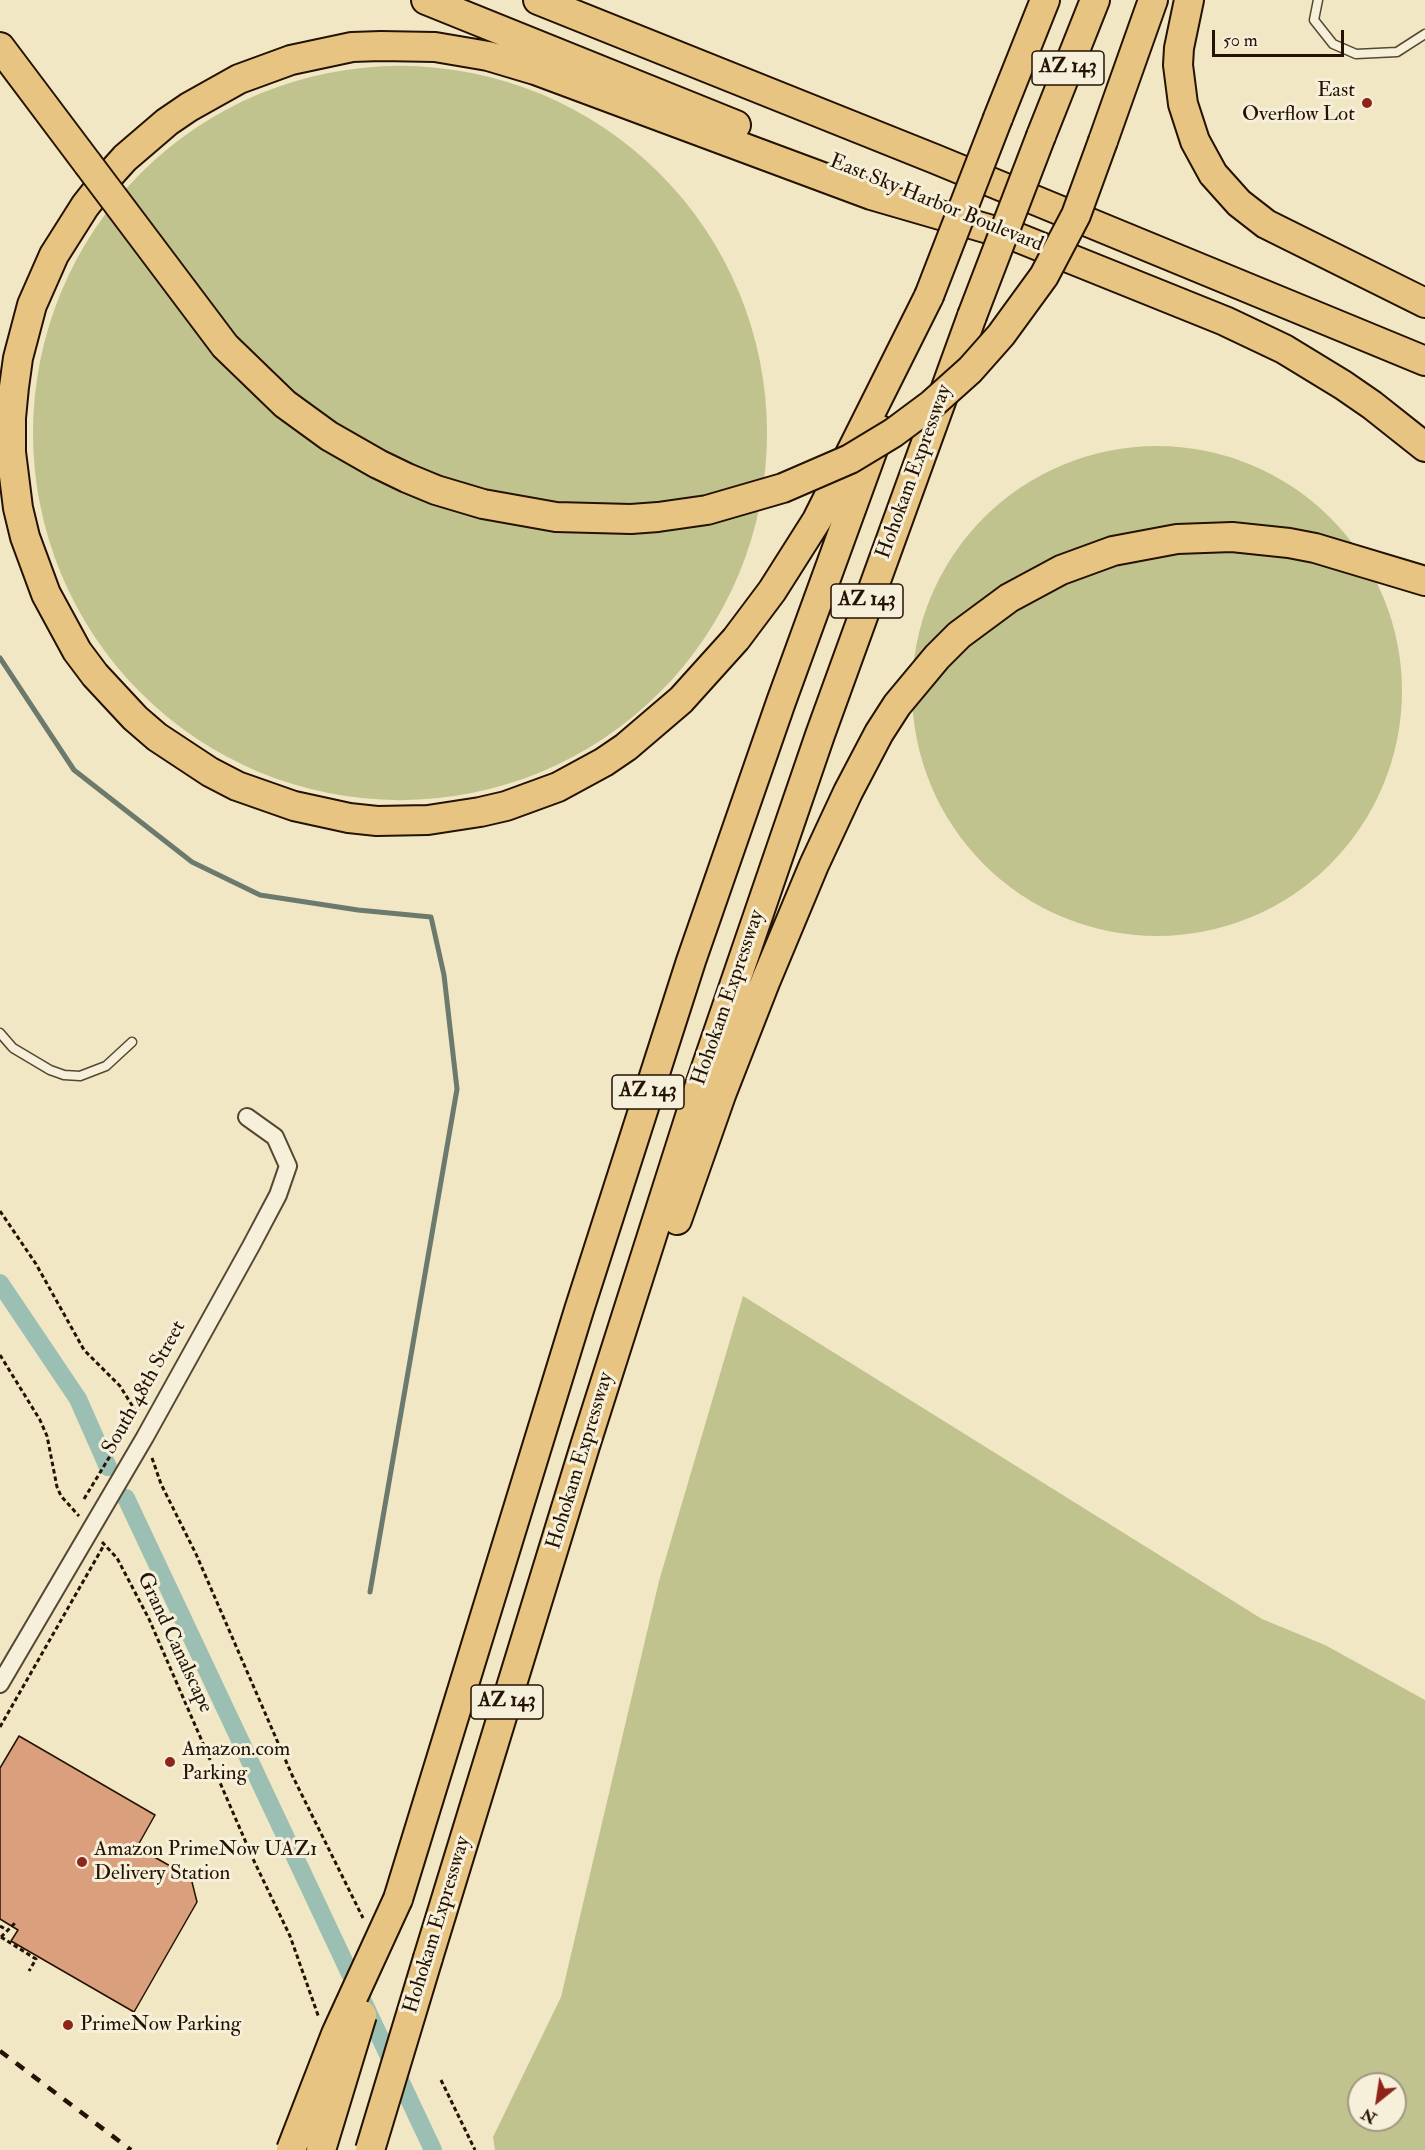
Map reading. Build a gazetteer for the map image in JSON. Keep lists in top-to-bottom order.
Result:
{
  "streets": {
    "highway": ["AZ 143", "East Sky Harbor Boulevard", "Hohokam Expressway"],
    "street": ["South 48th Street"],
    "path": ["Grand Canalscape"]
  },
  "places": [
    "East Overflow Lot",
    "Amazon.com Parking",
    "Amazon PrimeNow UAZ1 Delivery Station",
    "PrimeNow Parking"
  ],
  "scale_bar": "50 m",
  "north": "bottom left"
}
